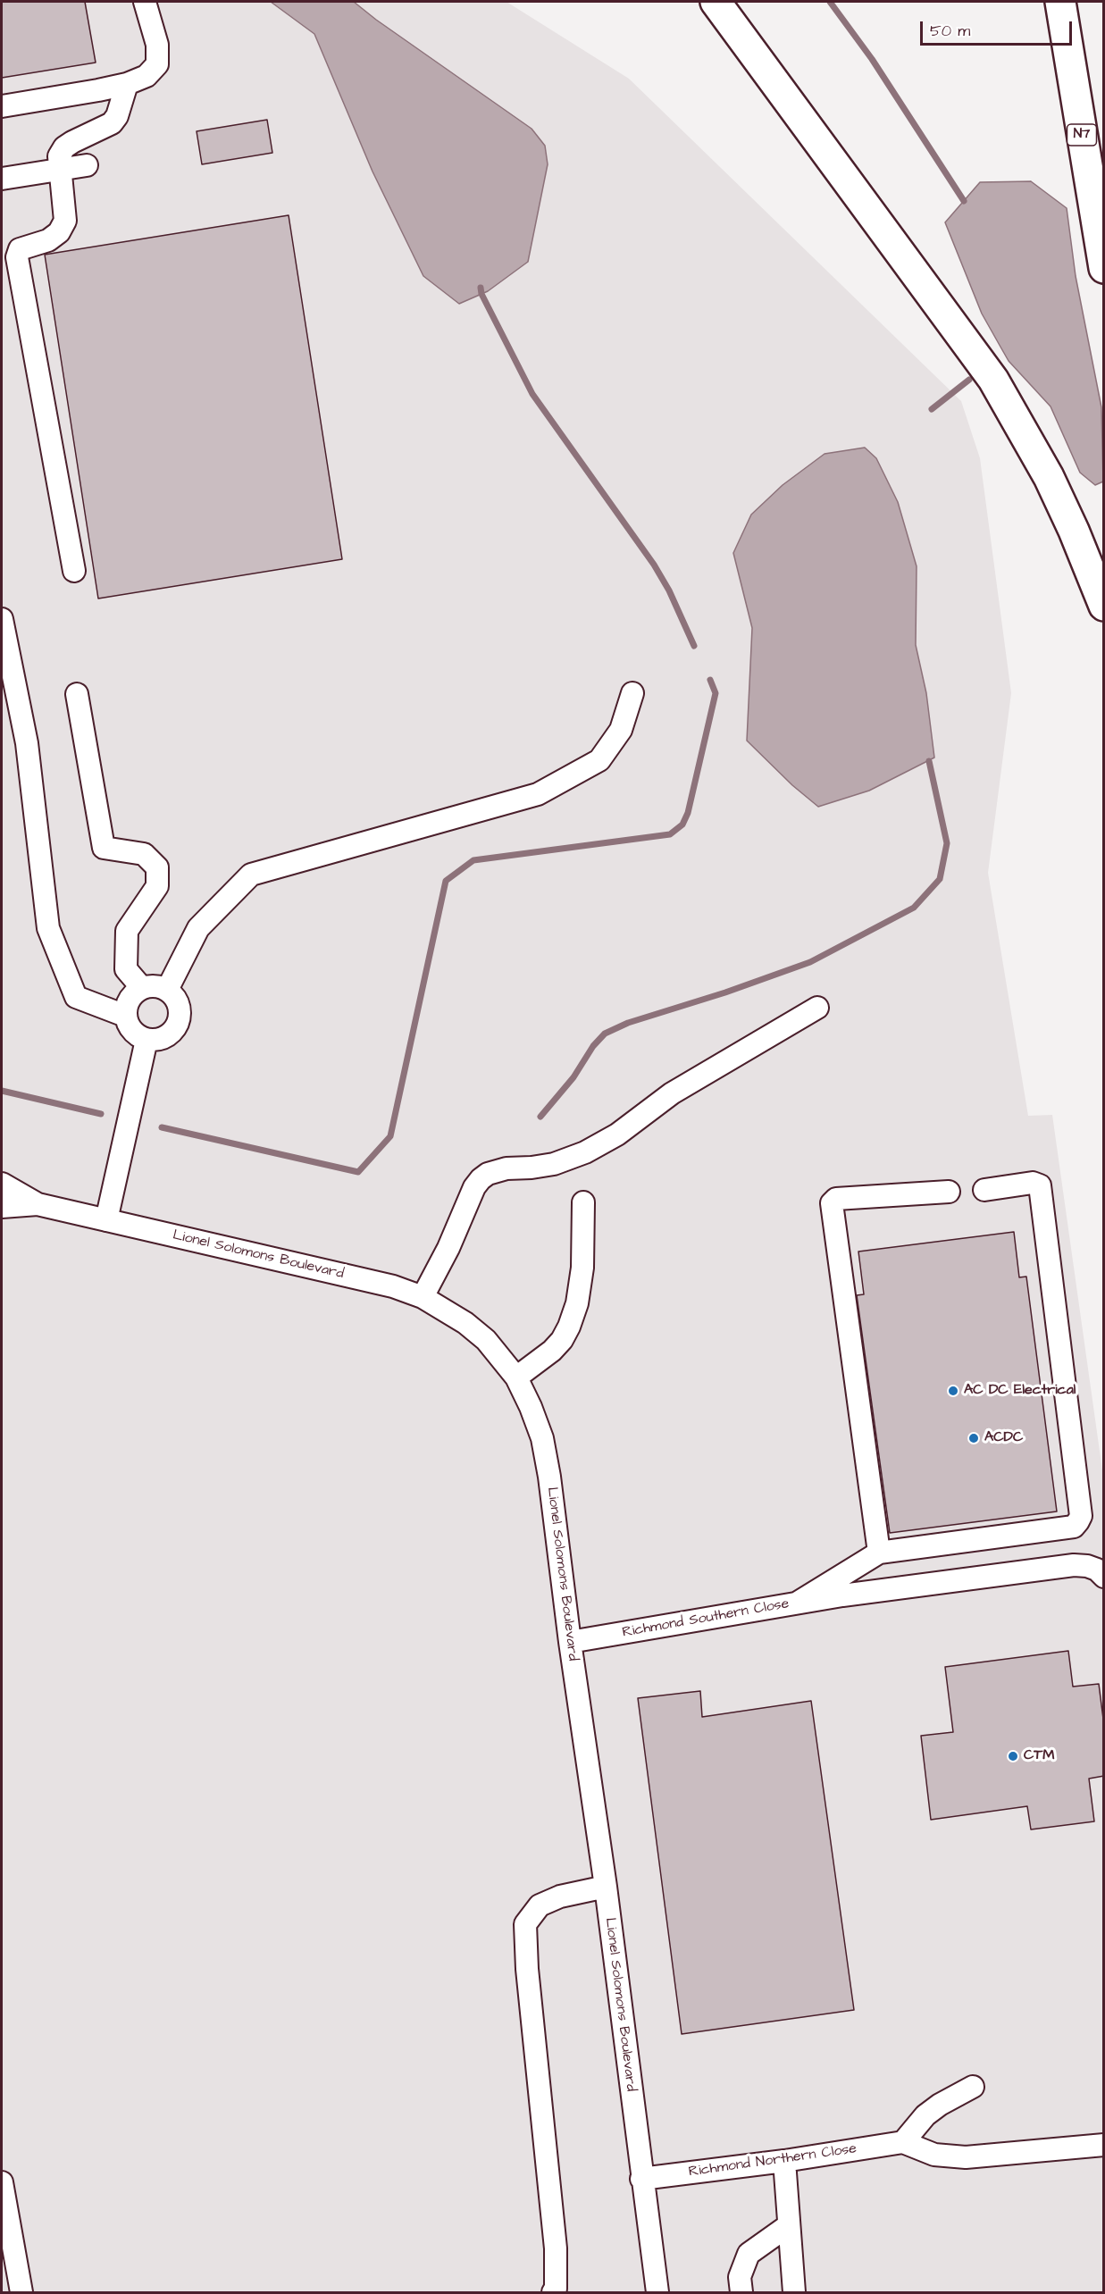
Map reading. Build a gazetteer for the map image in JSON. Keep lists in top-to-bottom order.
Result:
{
  "streets": {
    "highway": ["N7"],
    "street": ["Lionel Solomons Boulevard", "Richmond Southern Close", "Richmond Northern Close"]
  },
  "crossings": [
    ["Lionel Solomons Boulevard", "Richmond Southern Close"],
    ["Lionel Solomons Boulevard", "Richmond Northern Close"]
  ],
  "places": ["AC DC Electrical", "ACDC", "CTM"],
  "scale_bar": "50 m"
}
